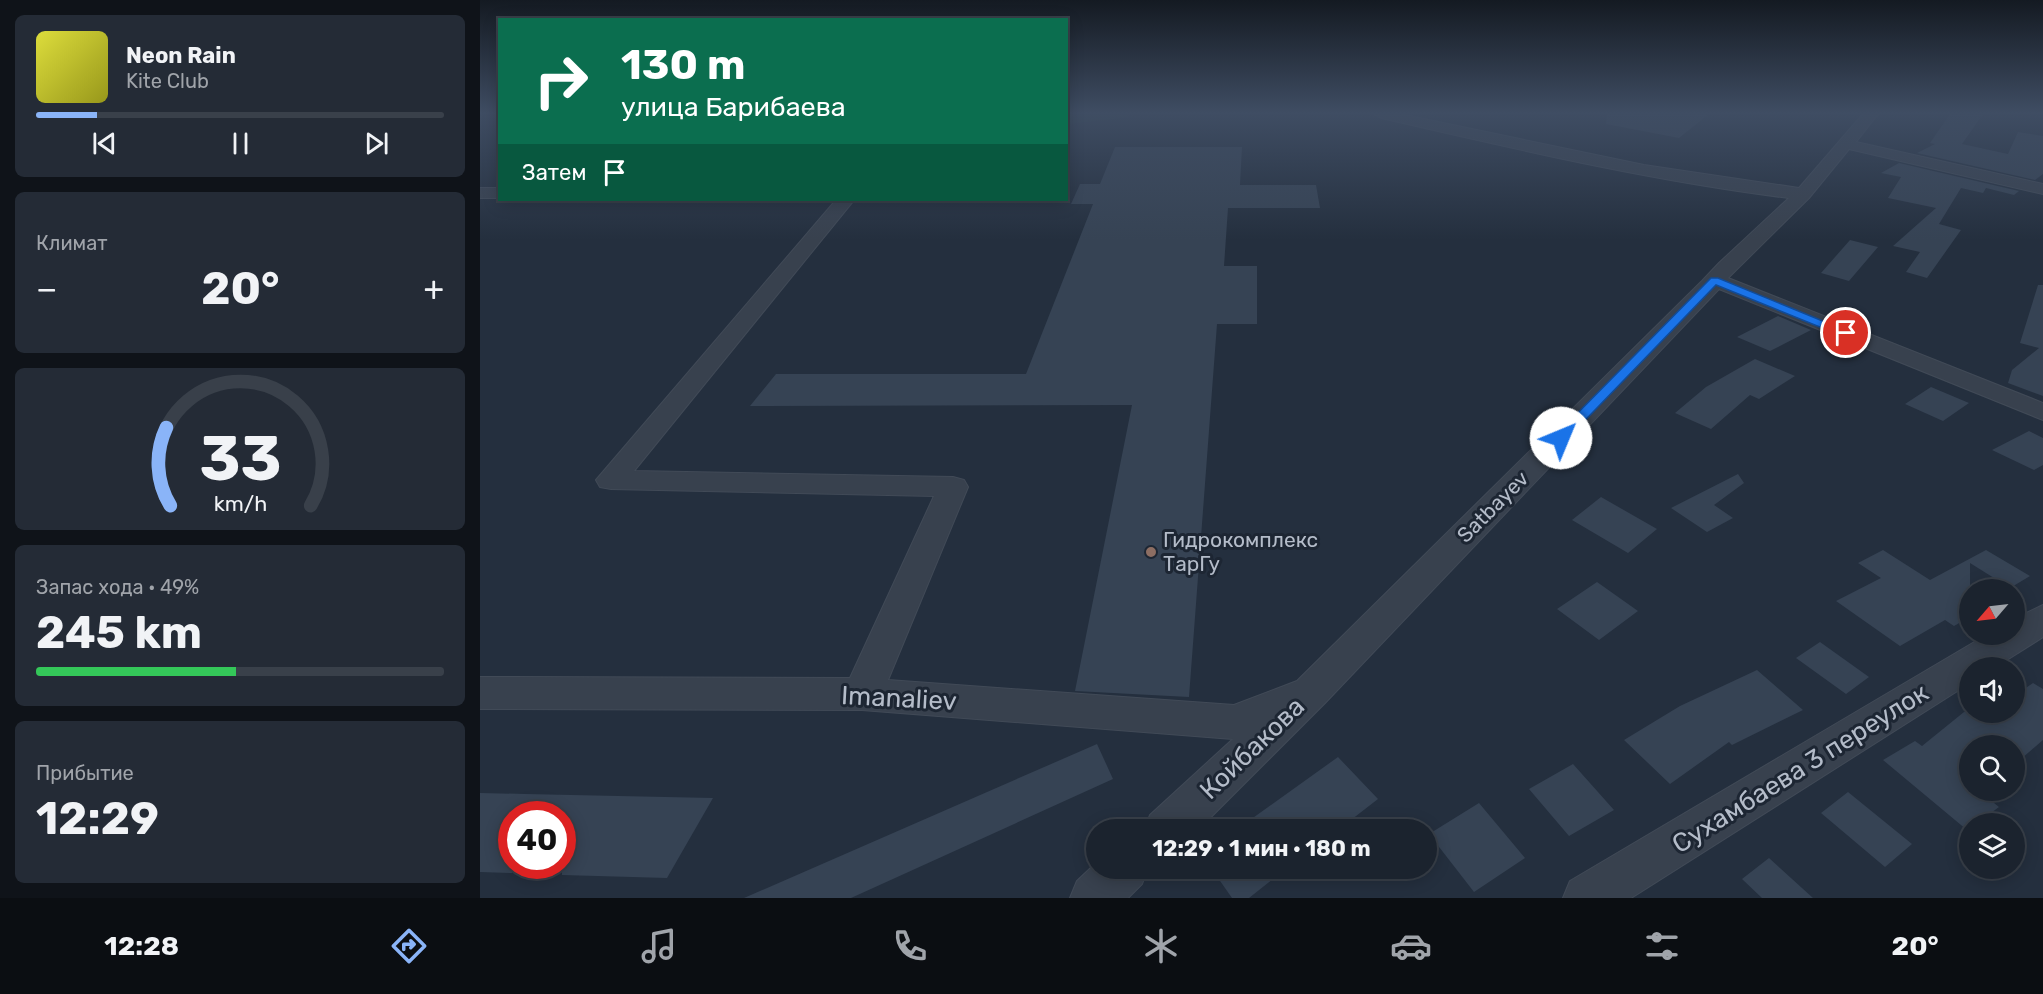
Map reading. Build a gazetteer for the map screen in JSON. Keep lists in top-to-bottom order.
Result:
{
  "streets": {
    "street": [
      "Satbayev",
      "Imanaliev",
      "Койбакова",
      "Сухамбаева 3 переулок"
    ]
  },
  "crossings": [
    ["Satbayev", "Imanaliev"],
    ["Satbayev", "Койбакова"],
    ["Imanaliev", "Койбакова"]
  ],
  "places": ["Гидрокомплекс ТарГу"],
  "north": "bottom left",
  "page": {
    "turn": ["130 m", "улица Барибаева"],
    "song": ["Neon Rain", "Kite Club"],
    "then": "Затем",
    "tile": [
      "Климат",
      ["Запас хода · 49%", "245 km"],
      ["Прибытие", "12:29"]
    ],
    "heat": ["−", "20°", "+"],
    "limit": "40",
    "trip": "12:29 · 1 мин · 180 m",
    "tabs": ["12:28", "20°"],
    "gauge": ["33", "km/h"]
  }
}
